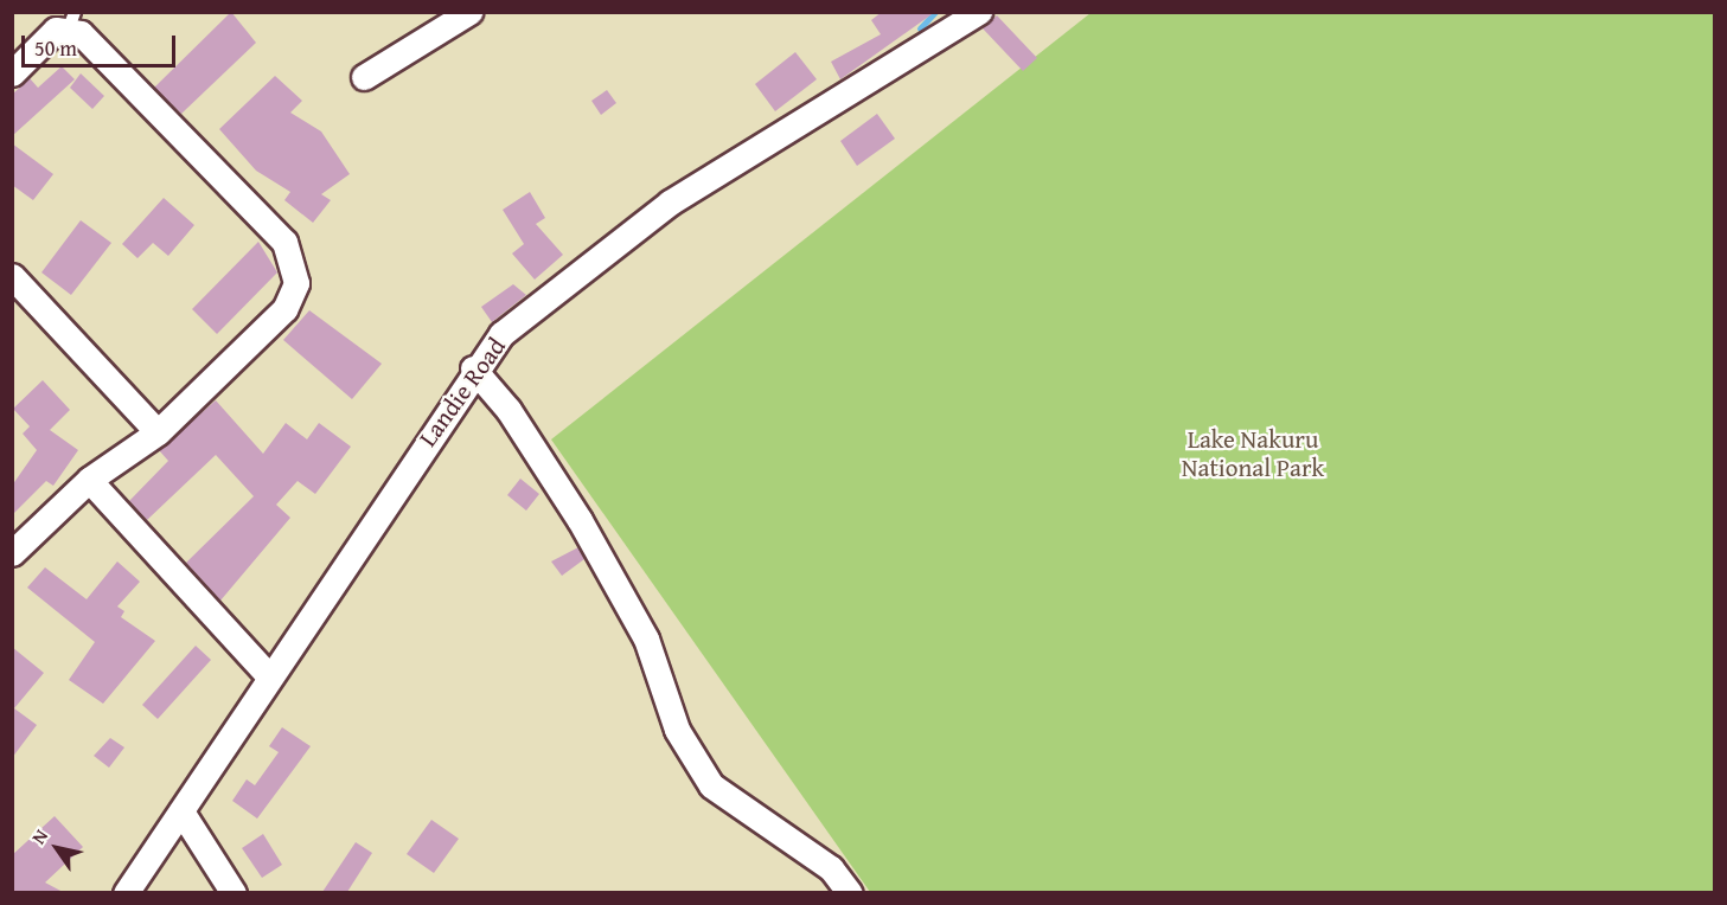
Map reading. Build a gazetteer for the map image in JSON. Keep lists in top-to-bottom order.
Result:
{
  "streets": {
    "street": ["Landie Road"]
  },
  "parks": ["Lake Nakuru National Park"],
  "scale_bar": "50 m",
  "north": "top left"
}
